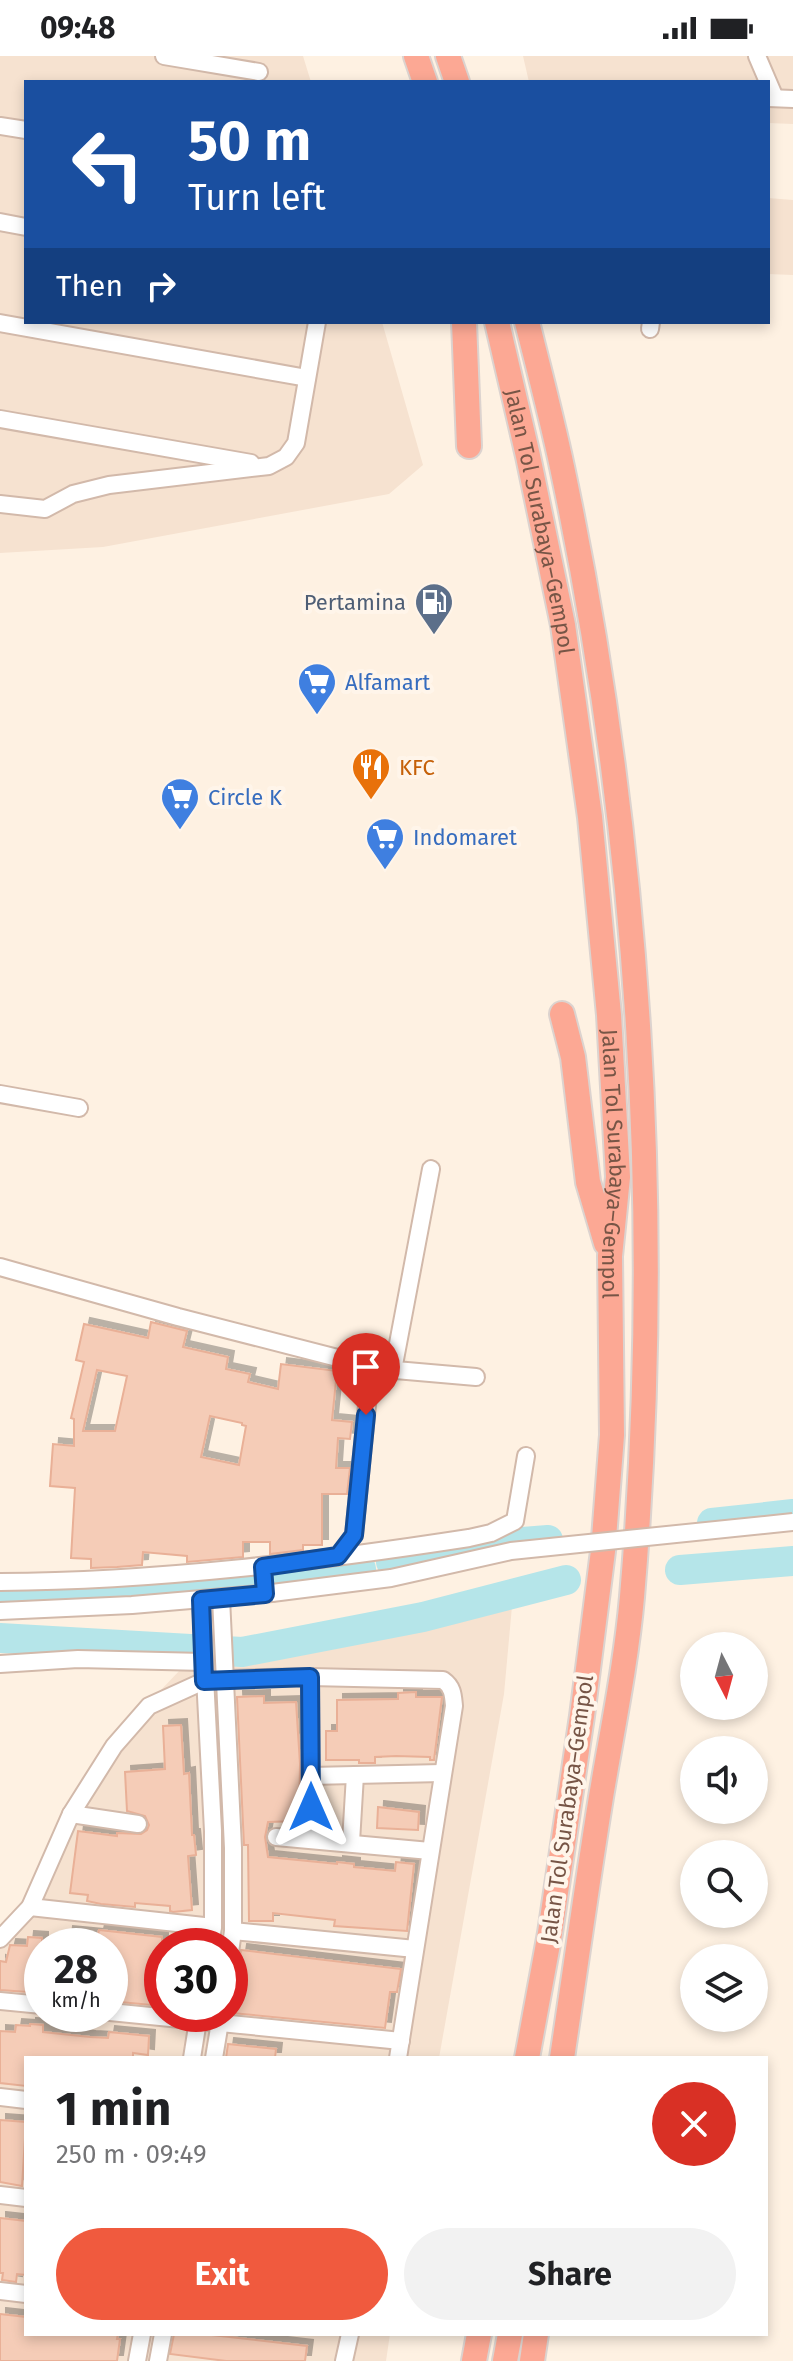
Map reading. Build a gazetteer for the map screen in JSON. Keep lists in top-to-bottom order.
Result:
{
  "streets": {
    "highway": ["Jalan Tol Surabaya–Gempol"]
  },
  "places": {
    "fuel station": ["Pertamina"],
    "supermarket": ["Alfamart", "Circle K", "Indomaret"],
    "restaurant": ["KFC"]
  },
  "north": "bottom",
  "page": {
    "status": "09:48",
    "turn": ["50 m", "Turn left"],
    "then": "Then",
    "speed": "28 km/h",
    "limit": "30",
    "heading": ["1 min", "250 m · 09:49"],
    "buttons": ["Exit", "Share"]
  }
}
